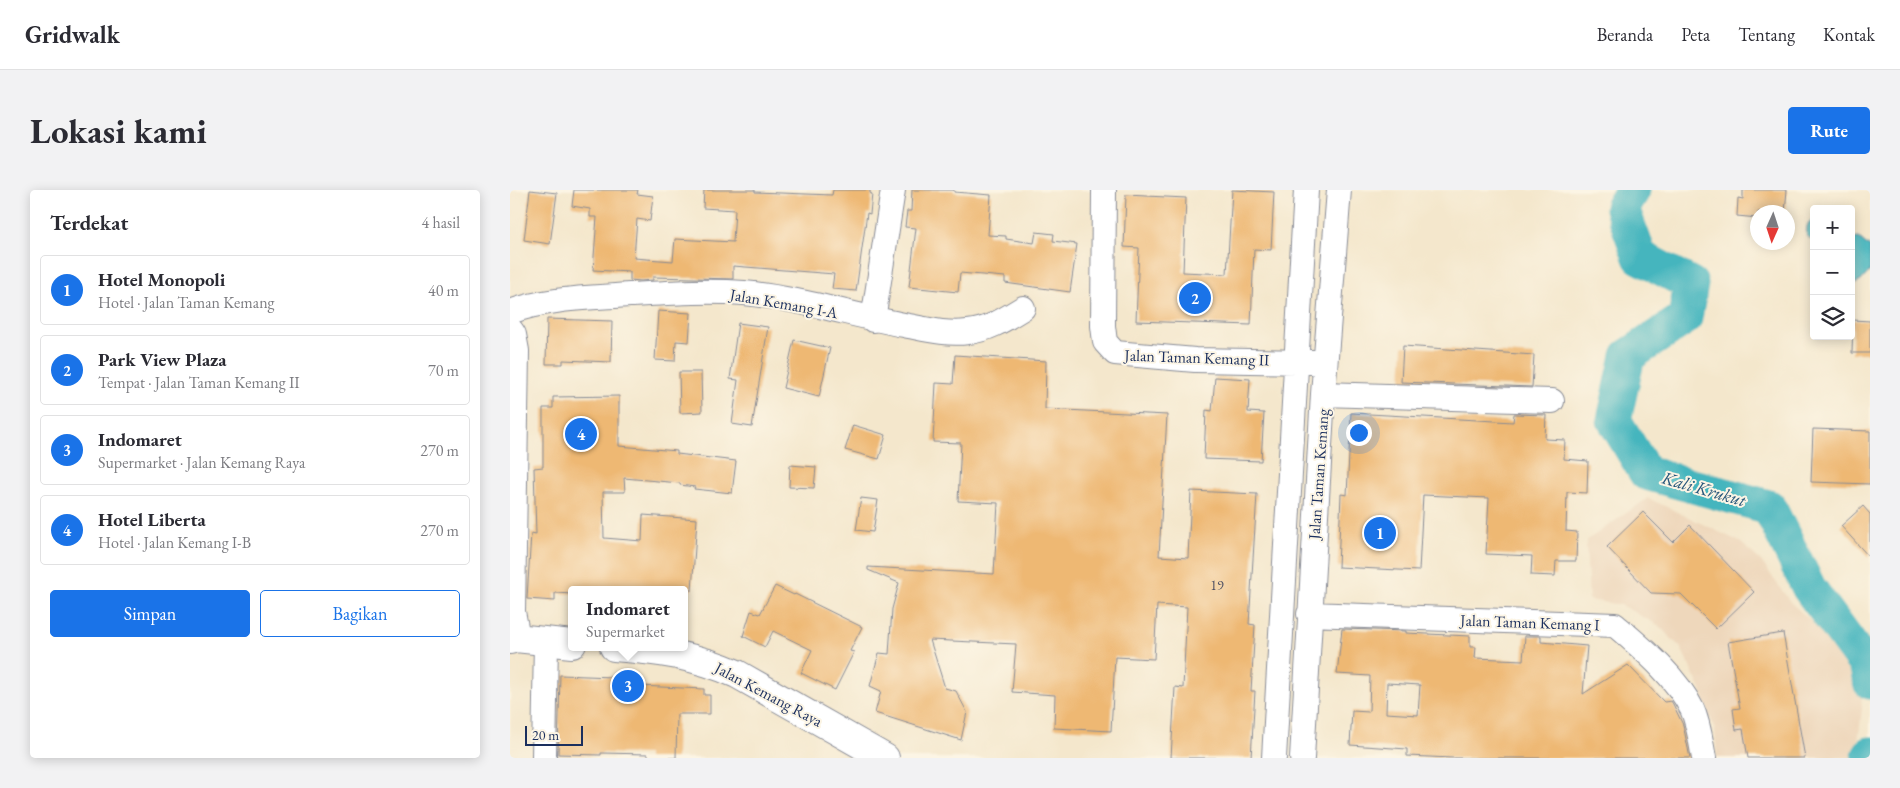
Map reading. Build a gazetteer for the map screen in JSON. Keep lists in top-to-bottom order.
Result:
{
  "streets": {
    "street": [
      "Jalan Kemang I-A",
      "Jalan Taman Kemang II",
      "Jalan Taman Kemang",
      "Jalan Taman Kemang I",
      "Jalan Kemang Raya"
    ]
  },
  "crossings": [
    ["Jalan Taman Kemang II", "Jalan Taman Kemang"],
    ["Jalan Taman Kemang", "Jalan Taman Kemang I"]
  ],
  "water": ["Kali Krukut"],
  "house_numbers": ["19"],
  "scale_bar": "20 m",
  "north": "bottom",
  "page": {
    "header": "Gridwalk",
    "nav": [
      "Beranda",
      "Peta",
      "Tentang",
      "Kontak"
    ],
    "buttons": [
      "Rute",
      ["Simpan", "Bagikan"]
    ],
    "title": "Lokasi kami",
    "heading": ["Terdekat", "4 hasil"],
    "map_buttons": ["+", "−"],
    "list": [
      {
        "mark": "1",
        "name": "Hotel Monopoli",
        "note": "Hotel · Jalan Taman Kemang",
        "value": "40 m"
      },
      {
        "mark": "2",
        "name": "Park View Plaza",
        "note": "Tempat · Jalan Taman Kemang II",
        "value": "70 m"
      },
      {
        "mark": "3",
        "name": "Indomaret",
        "note": "Supermarket · Jalan Kemang Raya",
        "value": "270 m"
      },
      {
        "mark": "4",
        "name": "Hotel Liberta",
        "note": "Hotel · Jalan Kemang I-B",
        "value": "270 m"
      }
    ],
    "pins": [
      "2",
      "4",
      "1",
      "3"
    ],
    "popup": ["Indomaret", "Supermarket"],
    "scale": "20 m"
  }
}
